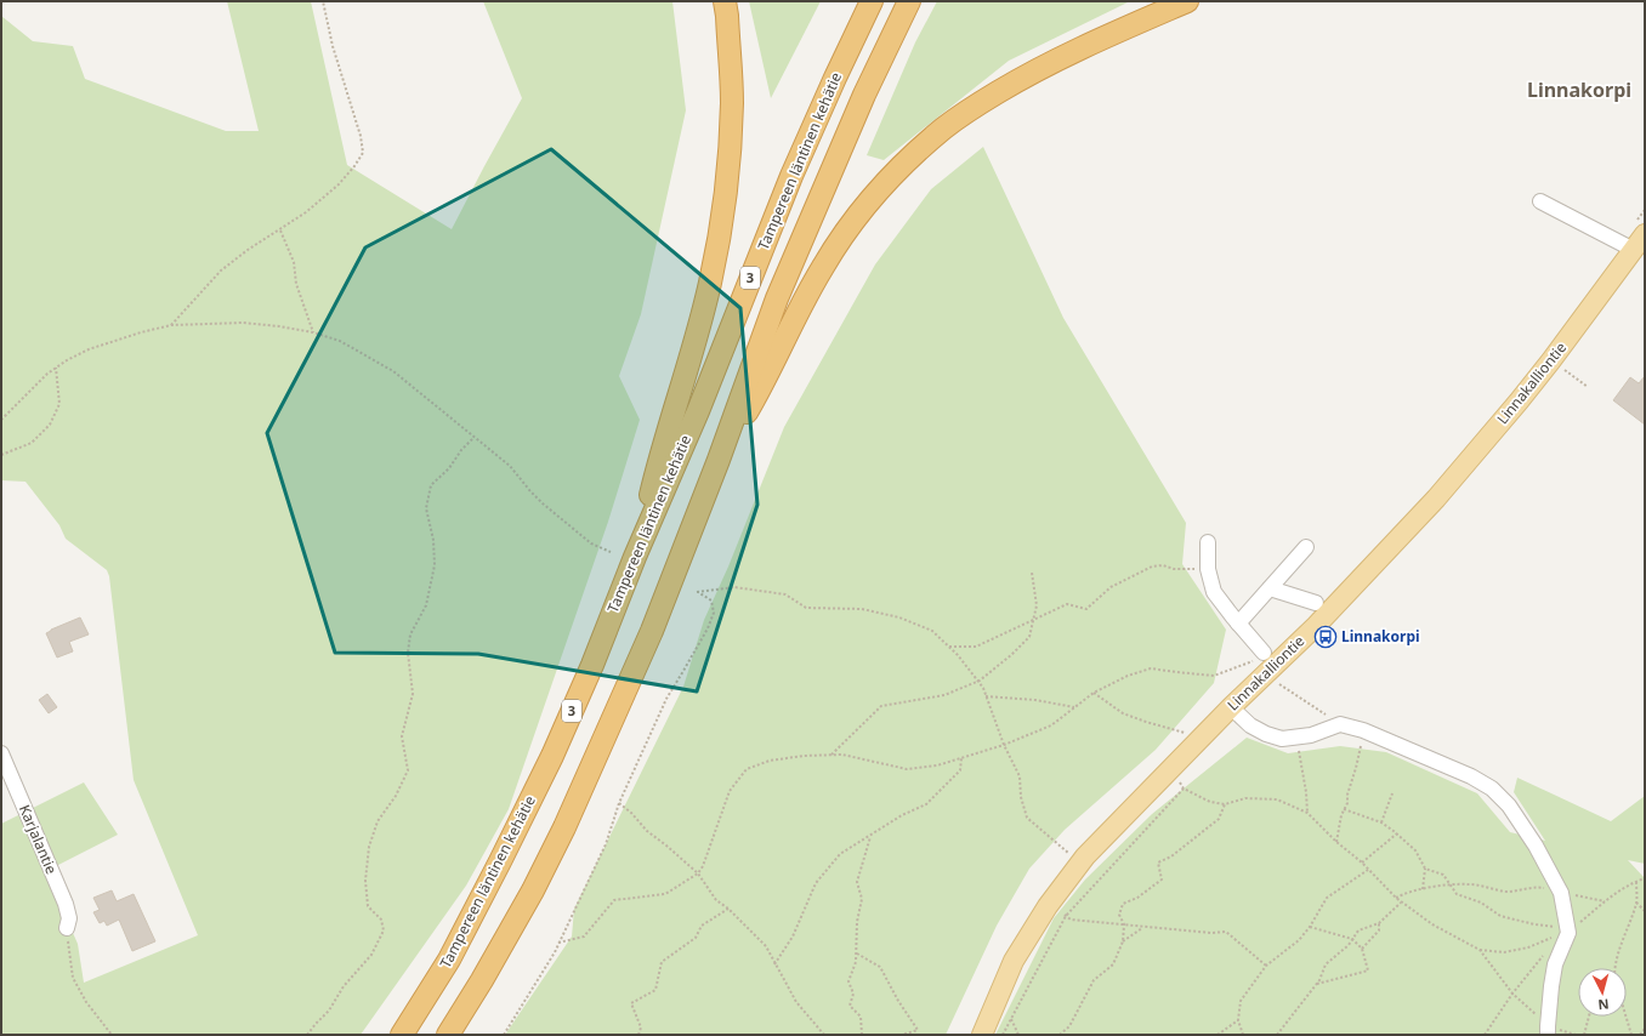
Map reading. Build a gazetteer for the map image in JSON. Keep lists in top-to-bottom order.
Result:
{
  "streets": {
    "highway": ["Tampereen läntinen kehätie", "3"],
    "main road": ["Linnakalliontie"],
    "street": ["Karjalantie"]
  },
  "districts": ["Linnakorpi"],
  "places": {
    "bus stop": ["Linnakorpi"]
  },
  "north": "bottom"
}
